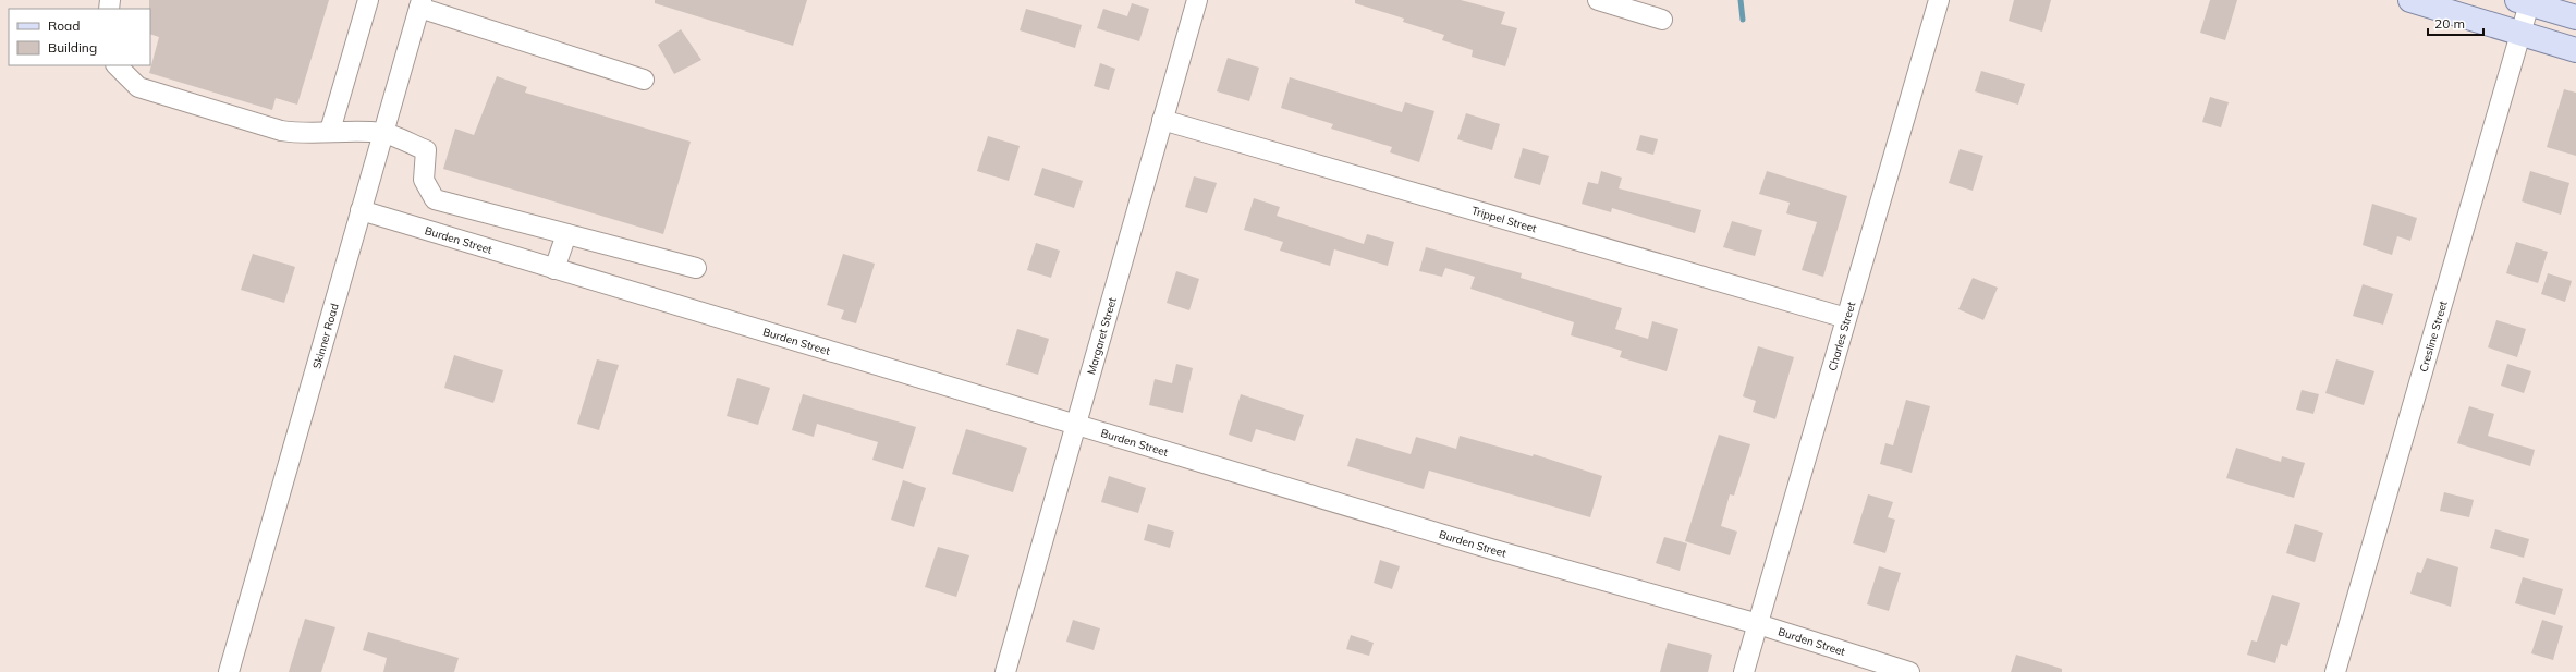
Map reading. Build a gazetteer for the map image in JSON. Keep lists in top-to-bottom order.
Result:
{
  "streets": {
    "street": [
      "Trippel Street",
      "Burden Street",
      "Margaret Street",
      "Charles Street",
      "Cresline Street",
      "Skinner Road"
    ]
  },
  "crossings": [
    ["Trippel Street", "Margaret Street"],
    ["Trippel Street", "Charles Street"],
    ["Burden Street", "Margaret Street"],
    ["Burden Street", "Charles Street"],
    ["Burden Street", "Skinner Road"]
  ],
  "legend": ["Road", "Building"],
  "scale_bar": "20 m"
}
